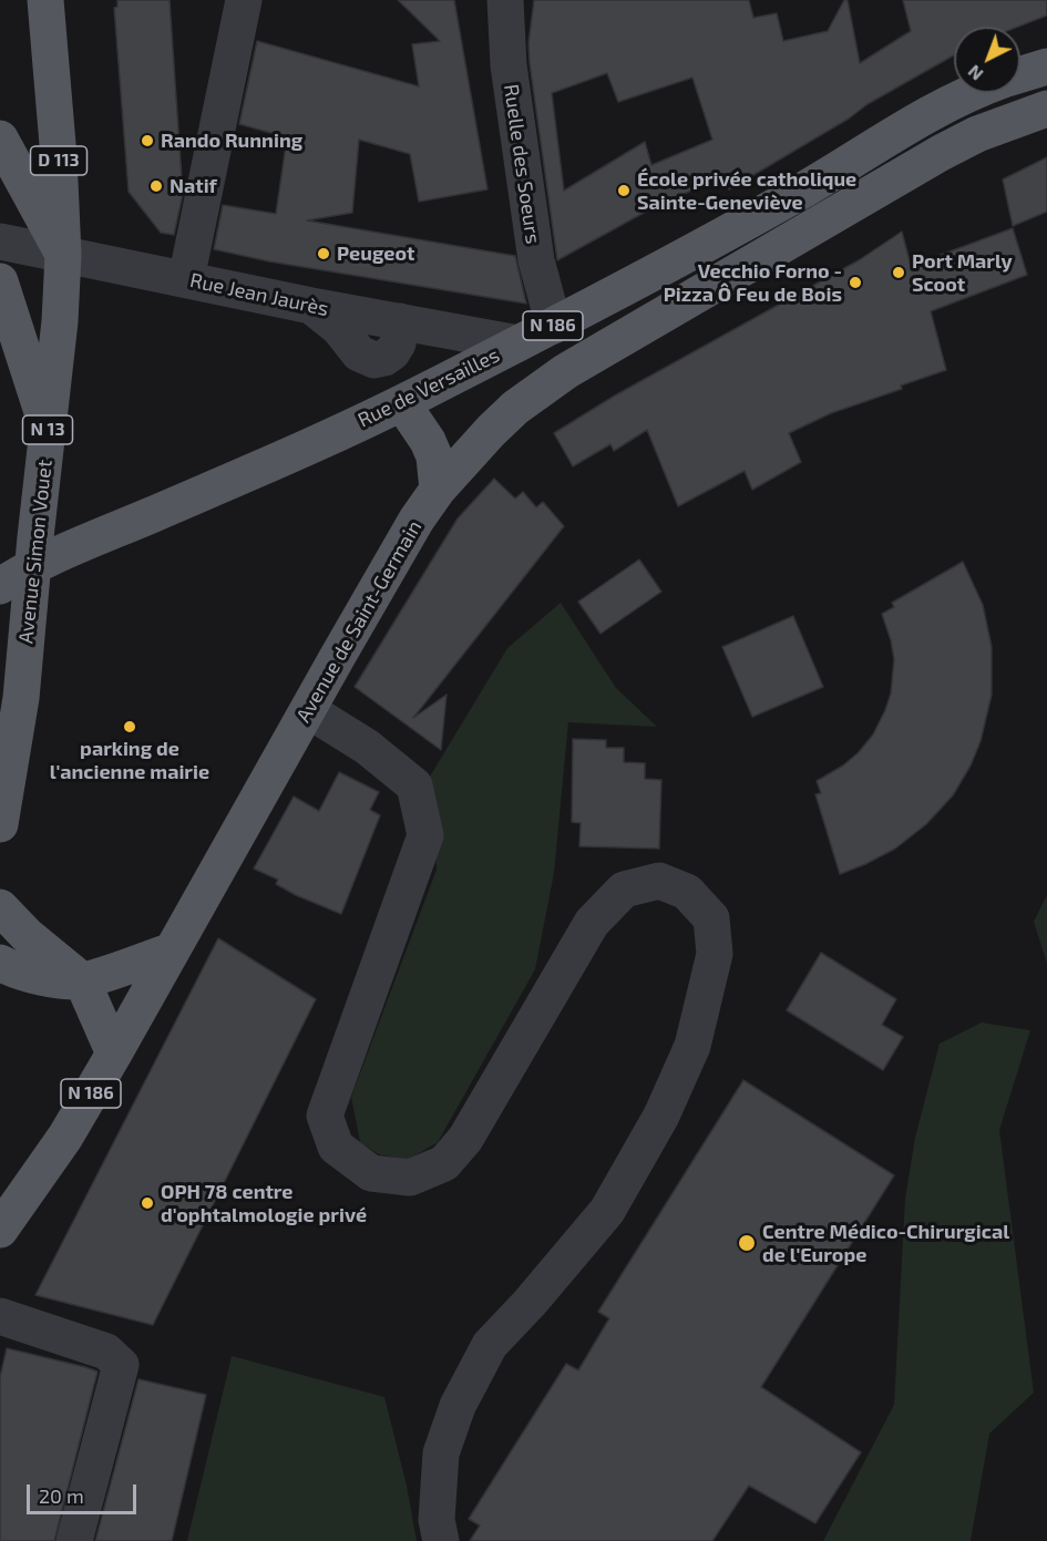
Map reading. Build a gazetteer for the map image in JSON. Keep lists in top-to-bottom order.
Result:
{
  "streets": {
    "main road": [
      "D 113",
      "N 186",
      "Rue de Versailles",
      "N 13",
      "Avenue Simon Vouet",
      "Avenue de Saint-Germain"
    ],
    "street": ["Ruelle des Soeurs", "Rue Jean Jaurès"]
  },
  "crossings": [
    ["Ruelle des Soeurs", "Rue de Versailles"],
    ["Rue Jean Jaurès", "Rue de Versailles"],
    ["Rue Jean Jaurès", "Avenue Simon Vouet"],
    ["N 186", "Avenue de Saint-Germain"]
  ],
  "places": [
    "Rando Running",
    "Natif",
    "École privée catholique Sainte-Geneviève",
    "Peugeot",
    "Port Marly Scoot",
    "Vecchio Forno - Pizza Ô Feu de Bois",
    "parking de l'ancienne mairie",
    "OPH 78 centre d'ophtalmologie privé",
    "Centre Médico-Chirurgical de l'Europe"
  ],
  "scale_bar": "20 m",
  "north": "bottom left"
}
